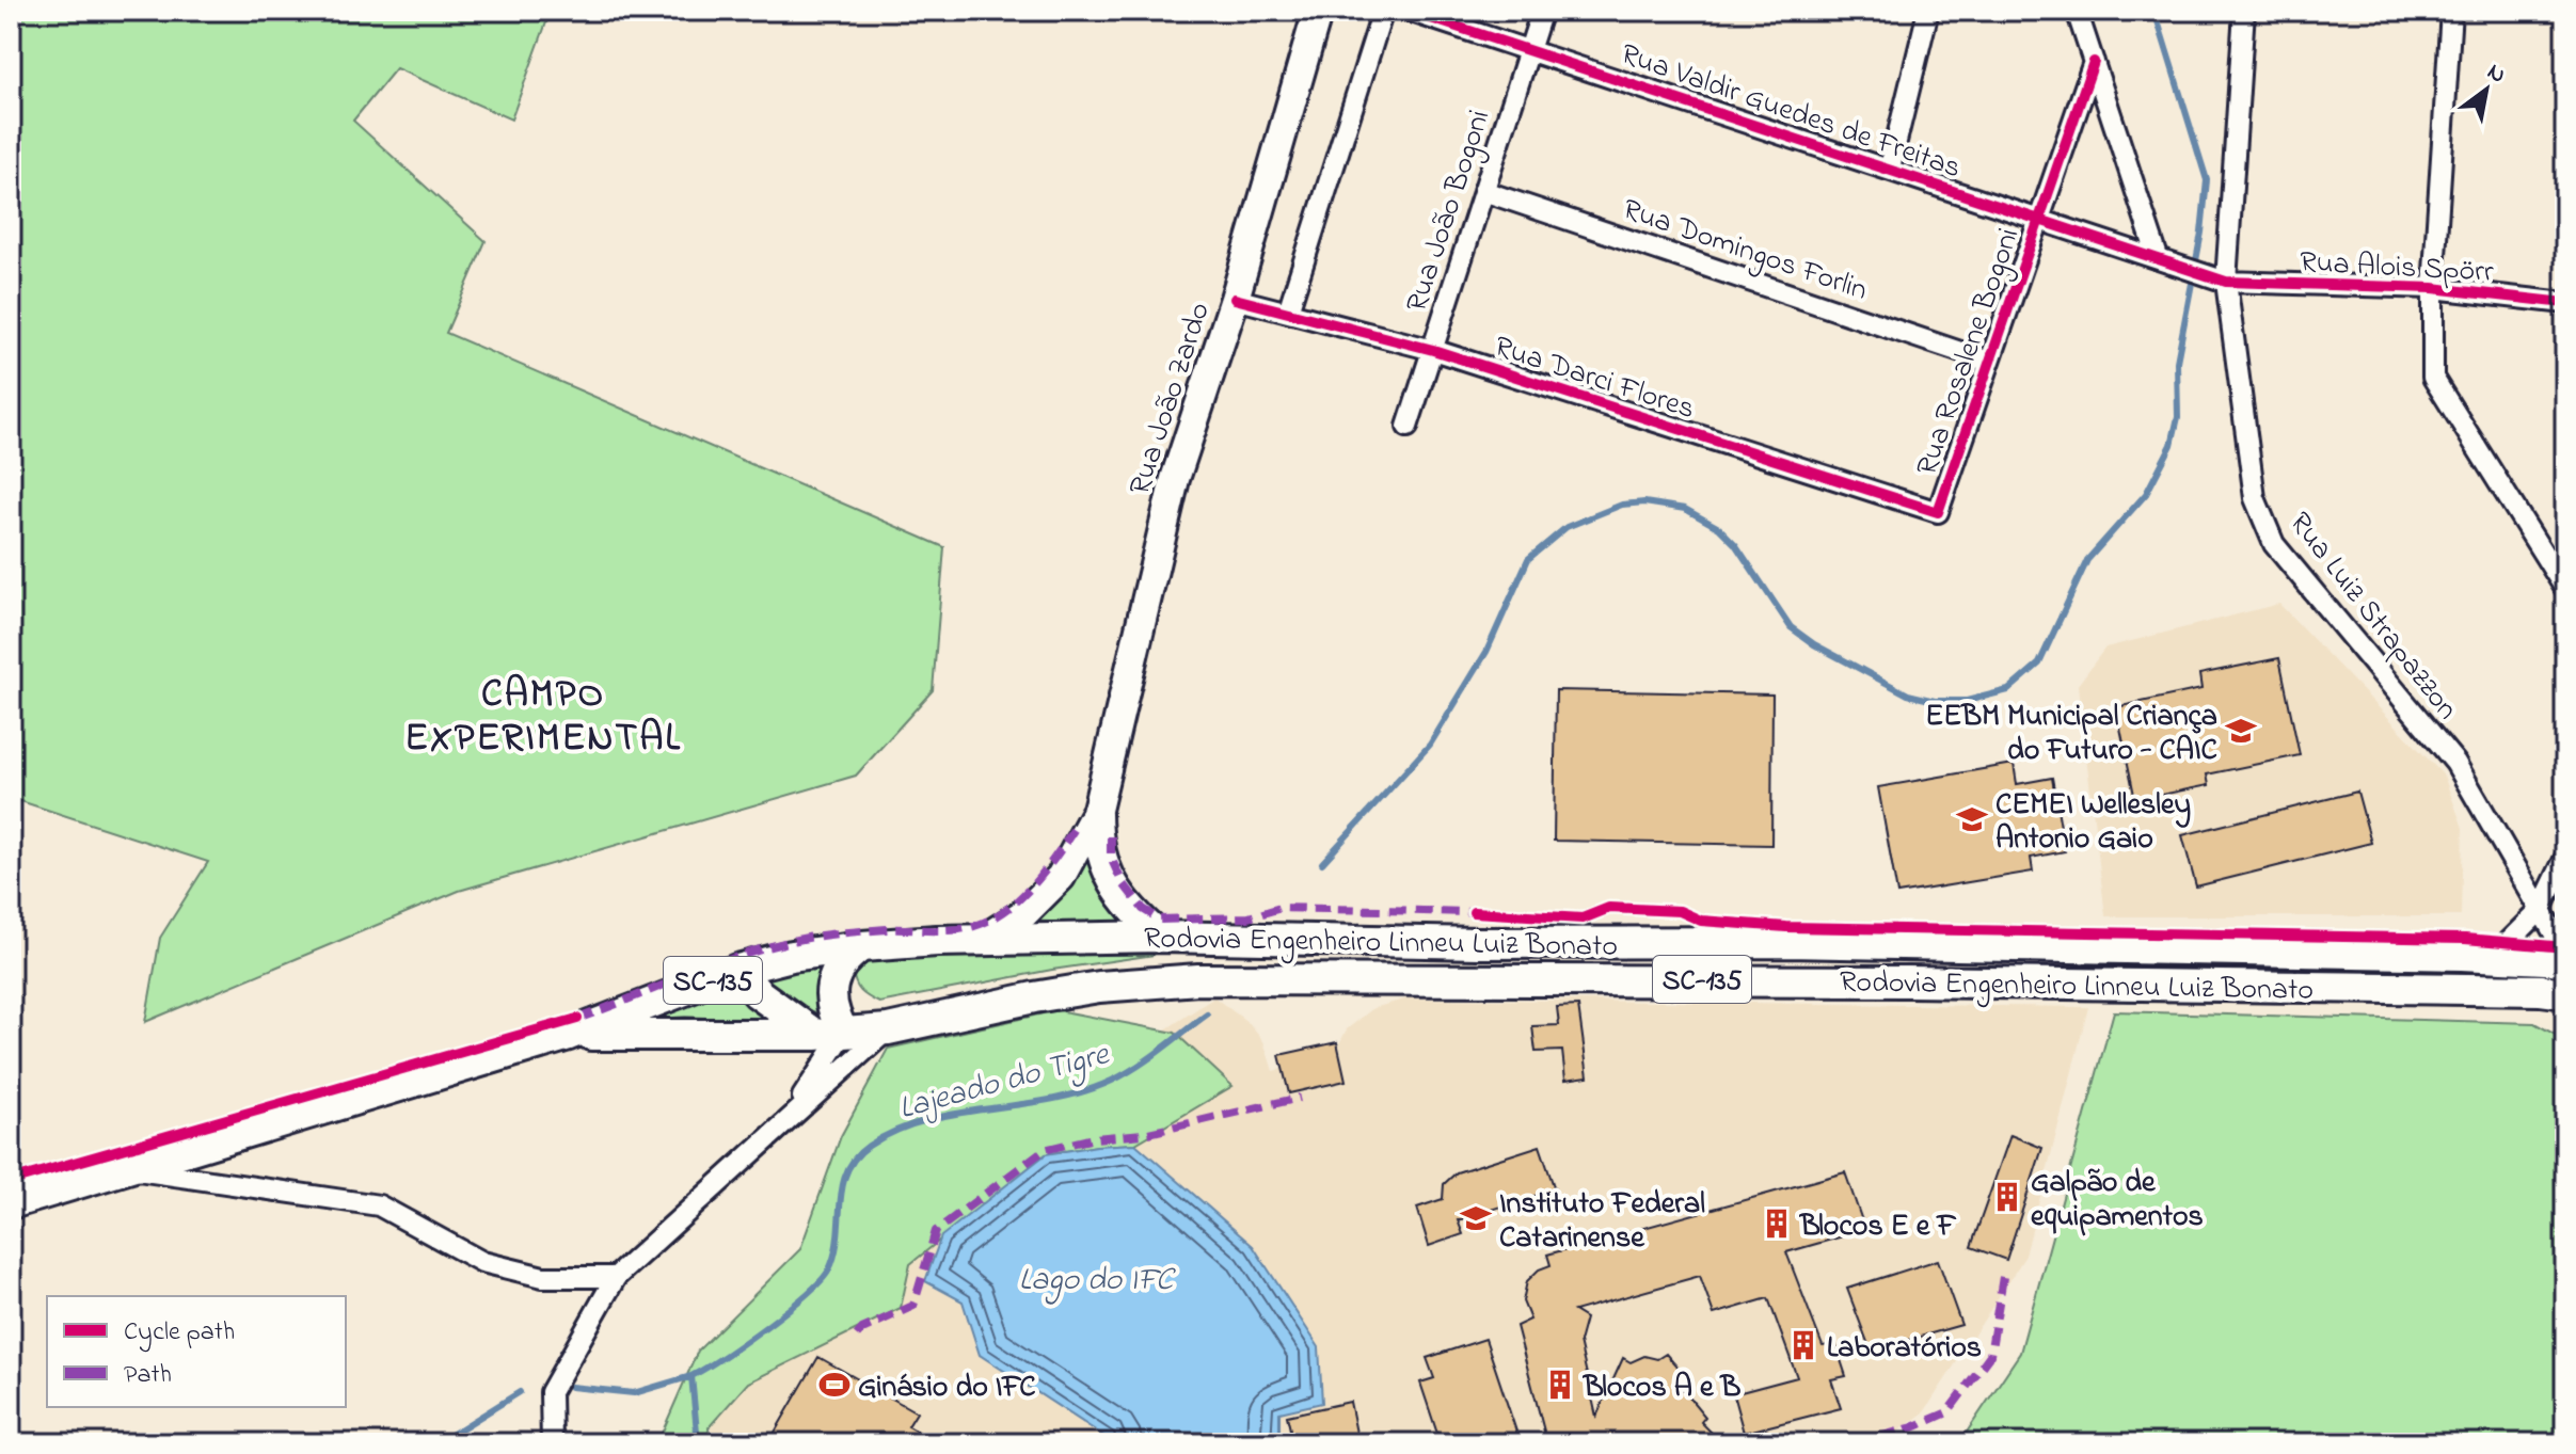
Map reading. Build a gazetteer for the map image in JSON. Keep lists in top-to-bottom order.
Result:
{
  "streets": {
    "main road": ["Rua João Zardo", "Rodovia Engenheiro Linneu Luiz Bonato", "SC-135"],
    "street": [
      "Rua Valdir Guedes de Freitas",
      "Rua João Bogoni",
      "Rua Domingos Forlin",
      "Rua Alois Spörr",
      "Rua Rosalene Bogoni",
      "Rua Darci Flores",
      "Rua Luiz Strapazzon"
    ]
  },
  "crossings": [
    ["Rua Valdir Guedes de Freitas", "Rua João Bogoni"],
    ["Rua Valdir Guedes de Freitas", "Rua Alois Spörr"],
    ["Rua Valdir Guedes de Freitas", "Rua Rosalene Bogoni"],
    ["Rua João Bogoni", "Rua Domingos Forlin"],
    ["Rua João Bogoni", "Rua Darci Flores"],
    ["Rua Domingos Forlin", "Rua Rosalene Bogoni"],
    ["Rua Alois Spörr", "Rua Luiz Strapazzon"],
    ["Rua Rosalene Bogoni", "Rua Darci Flores"],
    ["Rua Darci Flores", "Rua João Zardo"],
    ["Rua João Zardo", "Rodovia Engenheiro Linneu Luiz Bonato"]
  ],
  "districts": ["CAMPO EXPERIMENTAL"],
  "water": ["Lajeado do Tigre", "Lago do IFC"],
  "places": {
    "school or university": ["EEBM Municipal Criança do Futuro - CAIC", "CEMEI Wellesley Antonio Gaio", "Instituto Federal Catarinense"],
    "building": [
      "Galpão de equipamentos",
      "Blocos E e F",
      "Laboratórios",
      "Blocos A e B"
    ],
    "sports": ["Ginásio do IFC"]
  },
  "legend": ["Cycle path", "Path"],
  "north": "top right"
}
